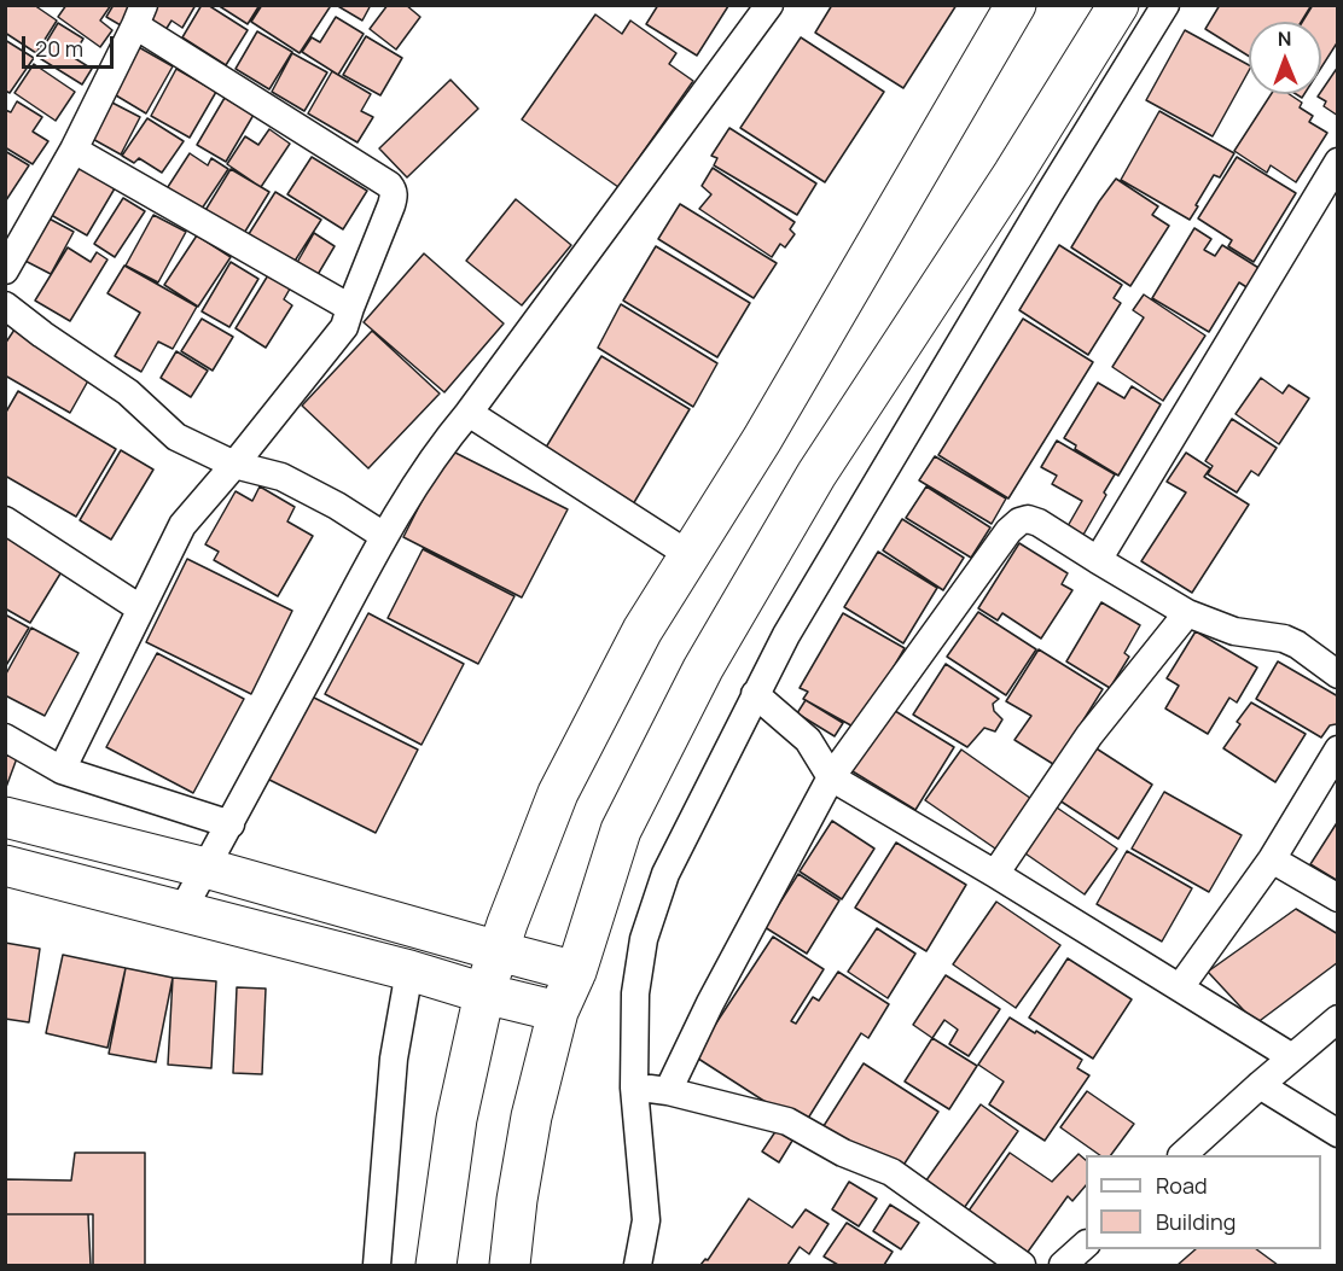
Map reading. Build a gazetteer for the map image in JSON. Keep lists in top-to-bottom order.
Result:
{
  "legend": ["Road", "Building"],
  "scale_bar": "20 m",
  "north": "top"
}
